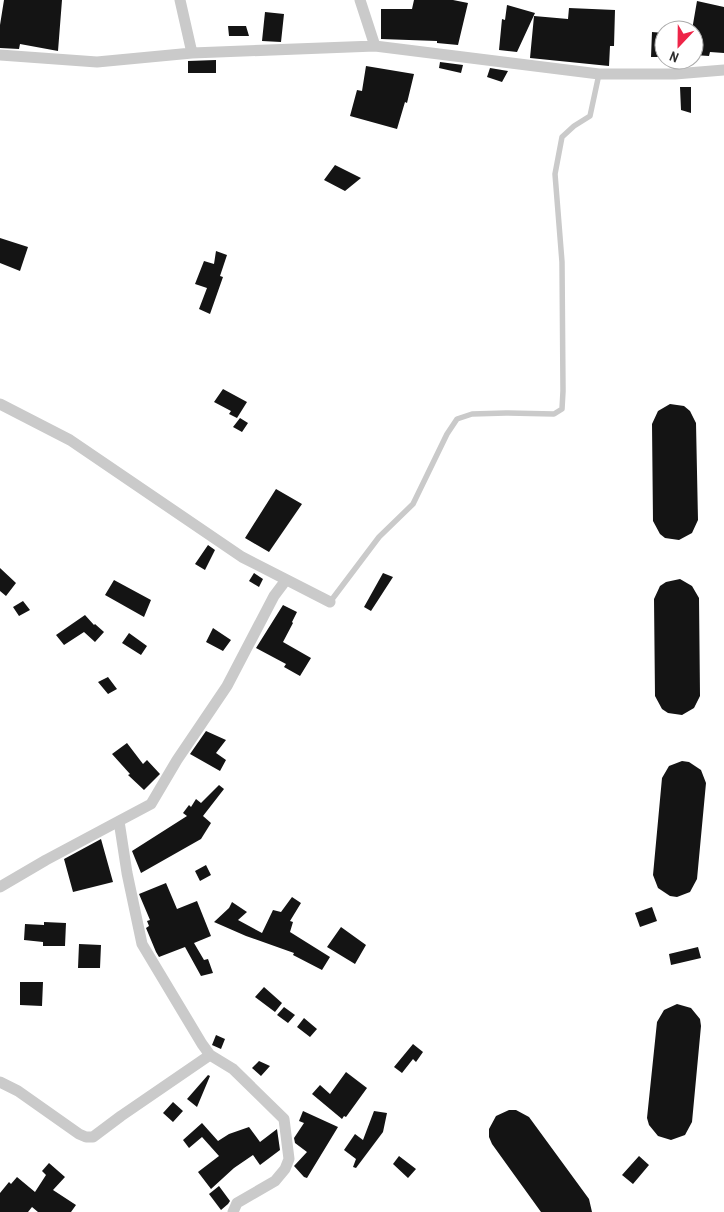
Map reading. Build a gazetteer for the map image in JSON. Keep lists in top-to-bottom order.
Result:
{
  "north": "bottom"
}
